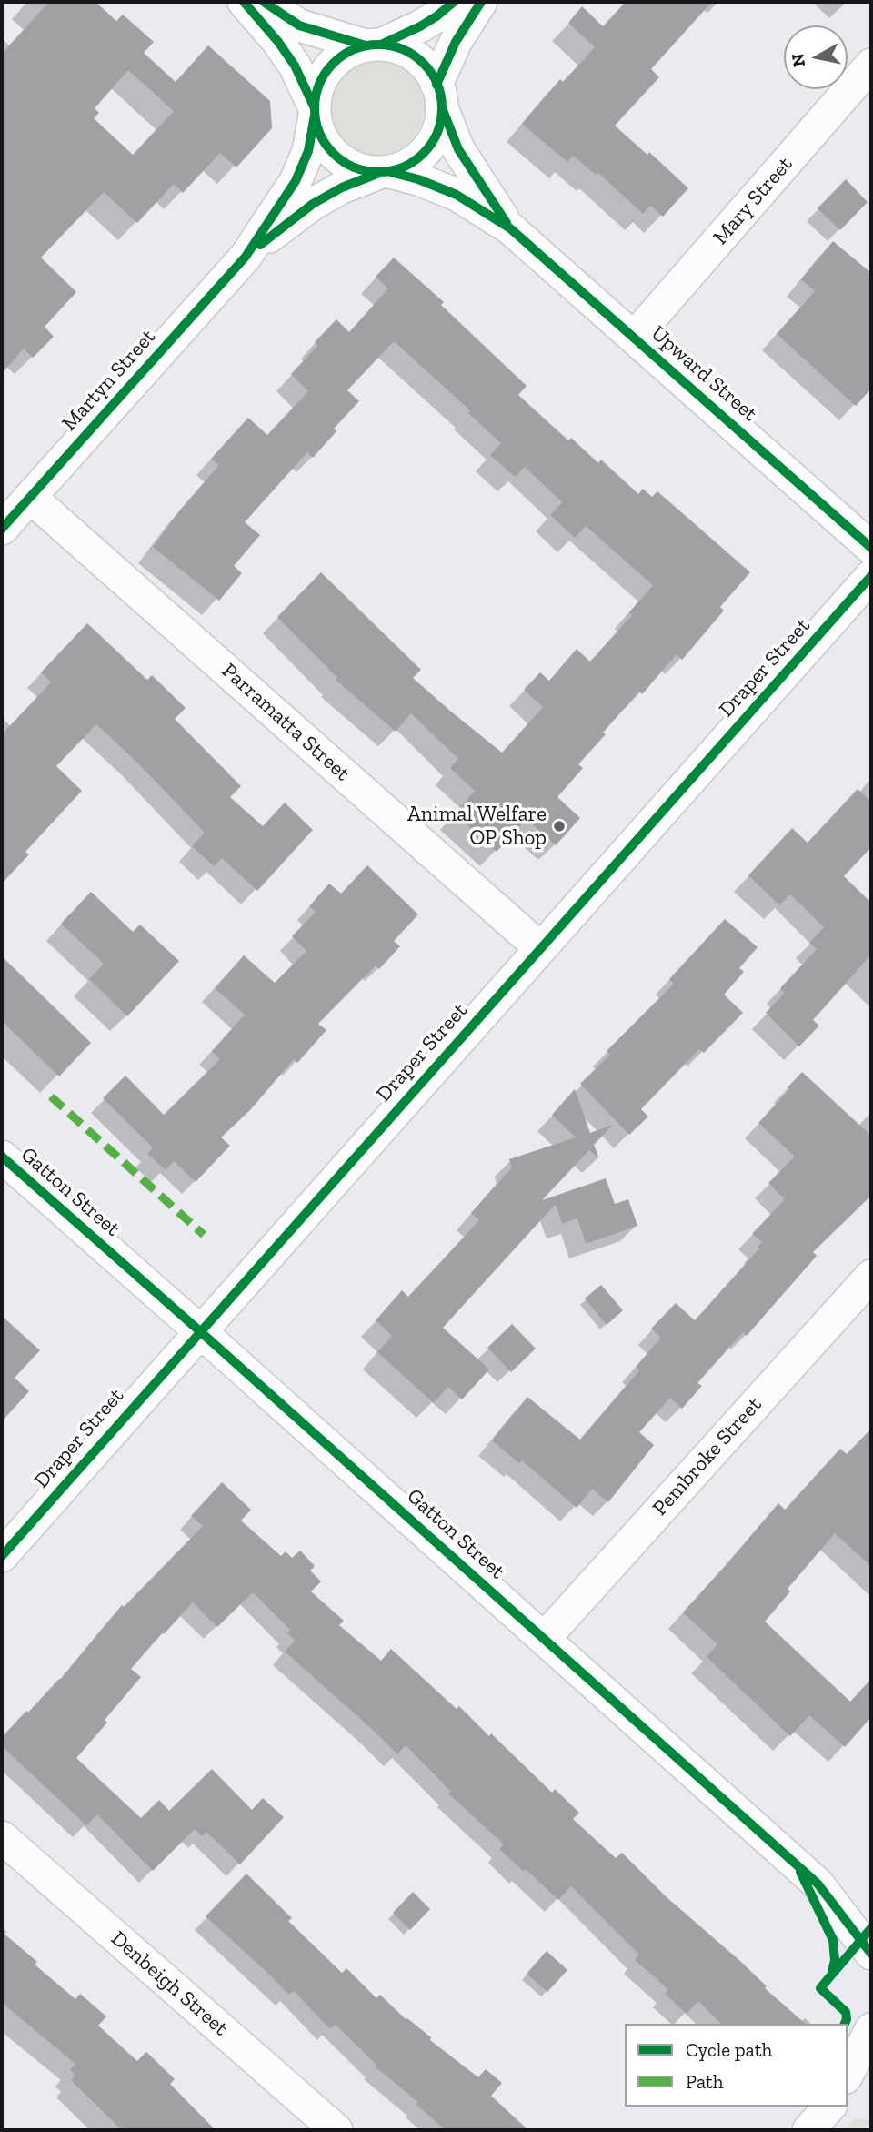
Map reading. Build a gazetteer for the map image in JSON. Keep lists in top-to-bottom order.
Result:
{
  "streets": {
    "street": [
      "Mary Street",
      "Upward Street",
      "Martyn Street",
      "Draper Street",
      "Parramatta Street",
      "Gatton Street",
      "Pembroke Street",
      "Denbeigh Street"
    ]
  },
  "crossings": [
    ["Mary Street", "Upward Street"],
    ["Upward Street", "Martyn Street"],
    ["Martyn Street", "Parramatta Street"],
    ["Draper Street", "Parramatta Street"],
    ["Draper Street", "Gatton Street"],
    ["Gatton Street", "Pembroke Street"]
  ],
  "places": ["Animal Welfare OP Shop"],
  "legend": ["Cycle path", "Path"],
  "north": "left"
}
